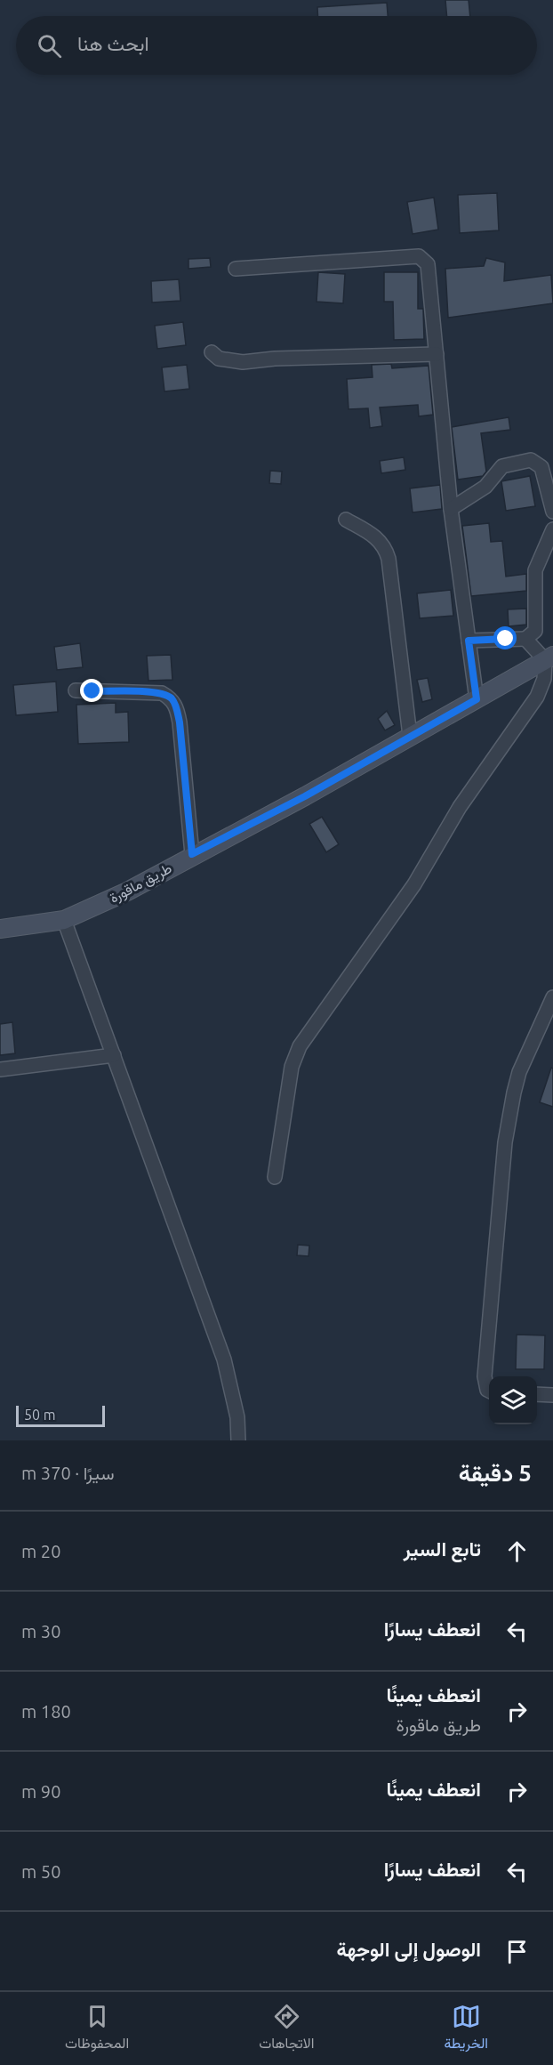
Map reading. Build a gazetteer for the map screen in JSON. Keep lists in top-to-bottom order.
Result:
{
  "streets": {
    "street": ["طريق ماقورة"]
  },
  "scale_bar": "50 m",
  "page": {
    "search": "ابحث هنا",
    "scale": "50 m",
    "heading": ["5 دقيقة", "سيرًا · 370 m"],
    "list": [
      ["تابع السير", "20 m"],
      ["انعطف يسارًا", "30 m"],
      ["انعطف يمينًا", "طريق ماقورة", "180 m"],
      ["انعطف يمينًا", "90 m"],
      ["انعطف يسارًا", "50 m"],
      "الوصول إلى الوجهة"
    ],
    "nav": ["الخريطة", "الاتجاهات", "المحفوظات"]
  }
}
